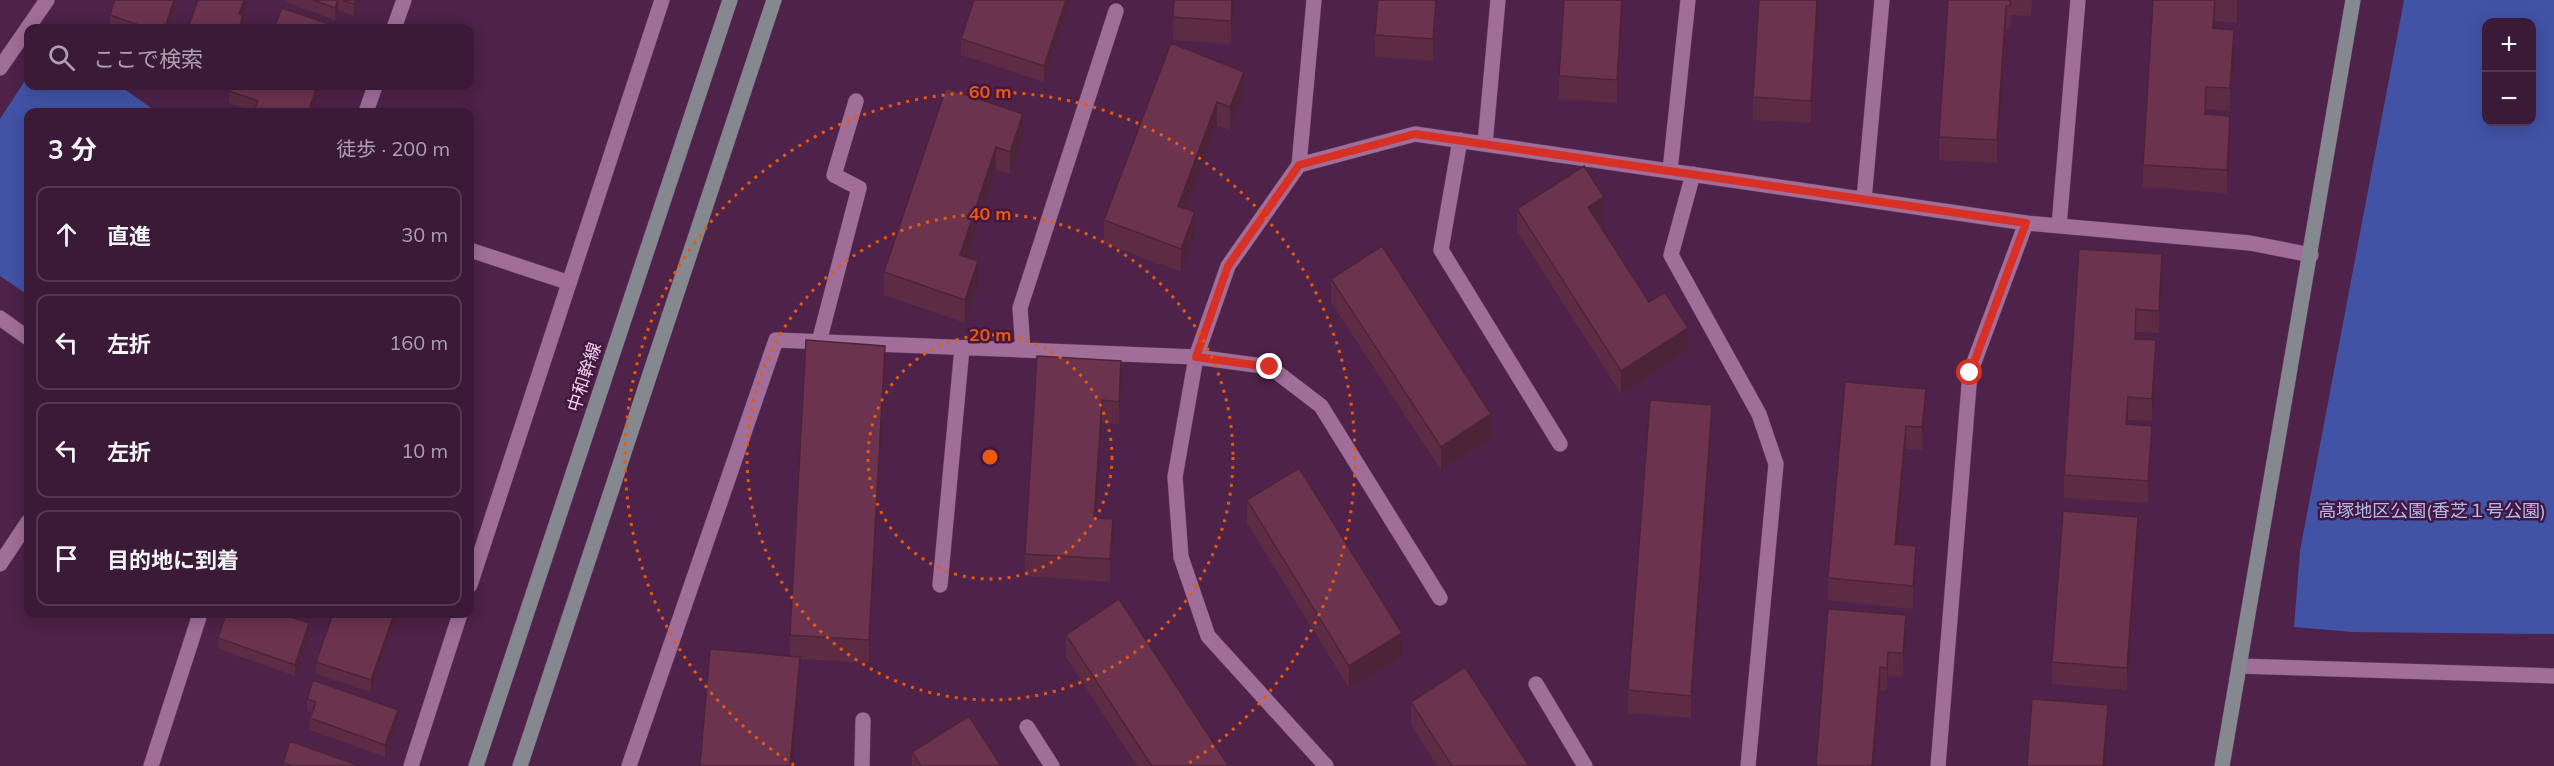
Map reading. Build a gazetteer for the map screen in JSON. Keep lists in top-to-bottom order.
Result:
{
  "streets": {
    "main road": ["中和幹線"]
  },
  "parks": ["高塚地区公園(香芝１号公園)"],
  "page": {
    "map_buttons": ["+", "−"],
    "search": "ここで検索",
    "heading": ["3 分", "徒歩 · 200 m"],
    "list": [
      ["直進", "30 m"],
      ["左折", "160 m"],
      ["左折", "10 m"],
      "目的地に到着"
    ]
  },
  "rings": ["60 m", "40 m", "20 m"]
}
